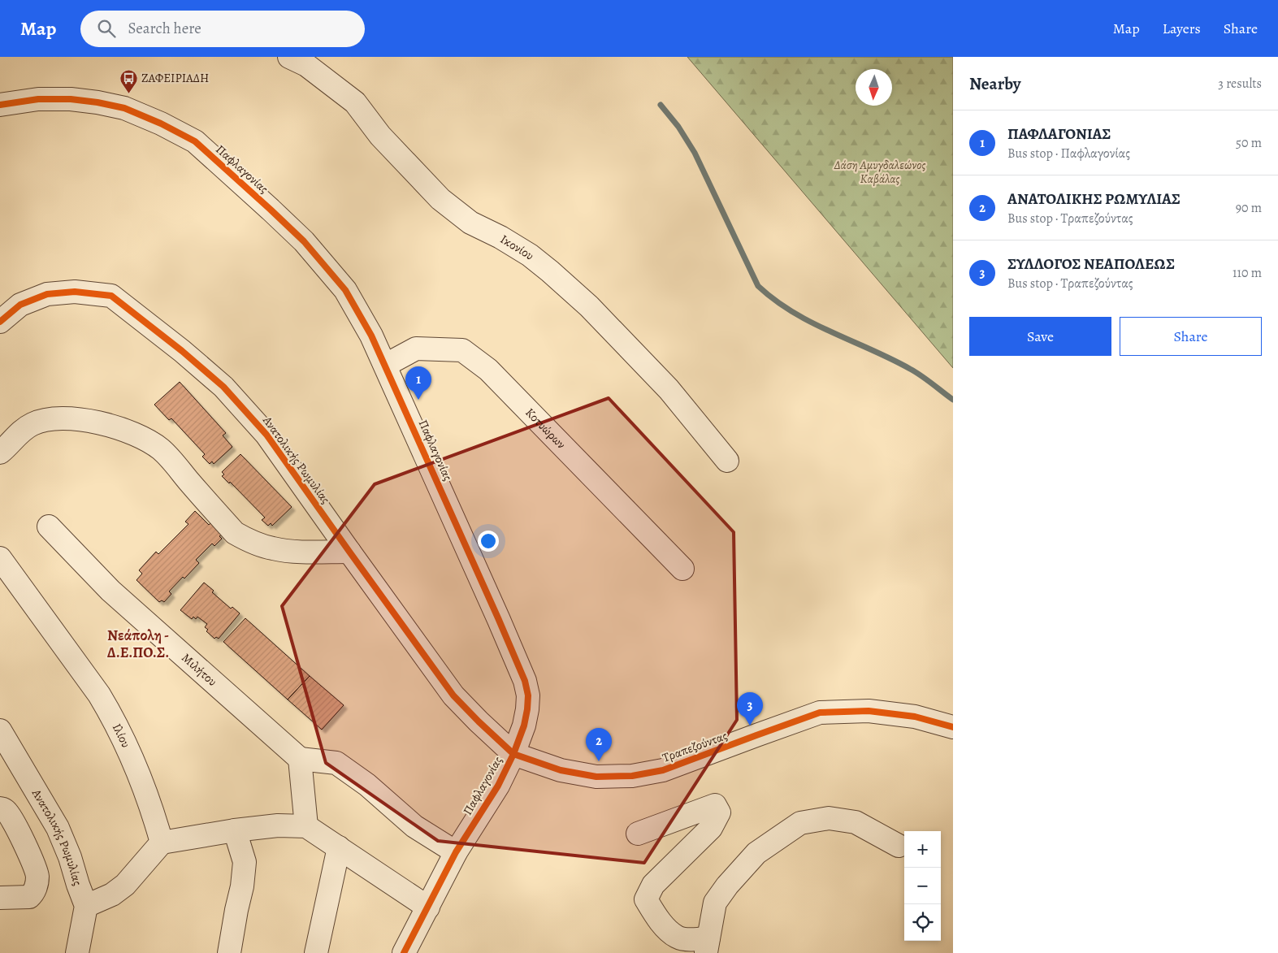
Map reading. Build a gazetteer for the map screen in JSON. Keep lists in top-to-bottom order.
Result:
{
  "streets": {
    "street": [
      "Παφλαγονίας",
      "Ικονίου",
      "Κοτυώρων",
      "Ανατολικής Ρωμυλίας",
      "Μιλήτου",
      "Ιλίου",
      "Τραπεζούντας"
    ]
  },
  "crossings": [
    ["Παφλαγονίας", "Κοτυώρων"],
    ["Παφλαγονίας", "Ανατολικής Ρωμυλίας"],
    ["Παφλαγονίας", "Τραπεζούντας"],
    ["Ανατολικής Ρωμυλίας", "Τραπεζούντας"]
  ],
  "districts": ["Νεάπολη - Δ.Ε.ΠΟ.Σ."],
  "parks": ["Δάση Αμυγδαλεώνος Καβάλας"],
  "places": {
    "bus stop": ["ΖΑΦΕΙΡΙΑΔΗ"]
  },
  "north": "bottom",
  "page": {
    "header": "Map",
    "search": "Search here",
    "nav": ["Map", "Layers", "Share"],
    "heading": ["Nearby", "3 results"],
    "list": [
      {
        "mark": "1",
        "name": "ΠΑΦΛΑΓΟΝΙΑΣ",
        "note": "Bus stop · Παφλαγονίας",
        "value": "50 m"
      },
      {
        "mark": "2",
        "name": "ΑΝΑΤΟΛΙΚΗΣ ΡΩΜΥΛΙΑΣ",
        "note": "Bus stop · Τραπεζούντας",
        "value": "90 m"
      },
      {
        "mark": "3",
        "name": "ΣΥΛΛΟΓΟΣ ΝΕΑΠΟΛΕΩΣ",
        "note": "Bus stop · Τραπεζούντας",
        "value": "110 m"
      }
    ],
    "buttons": ["Save", "Share"],
    "pins": ["1", "3", "2"],
    "map_buttons": ["+", "−"]
  }
}
